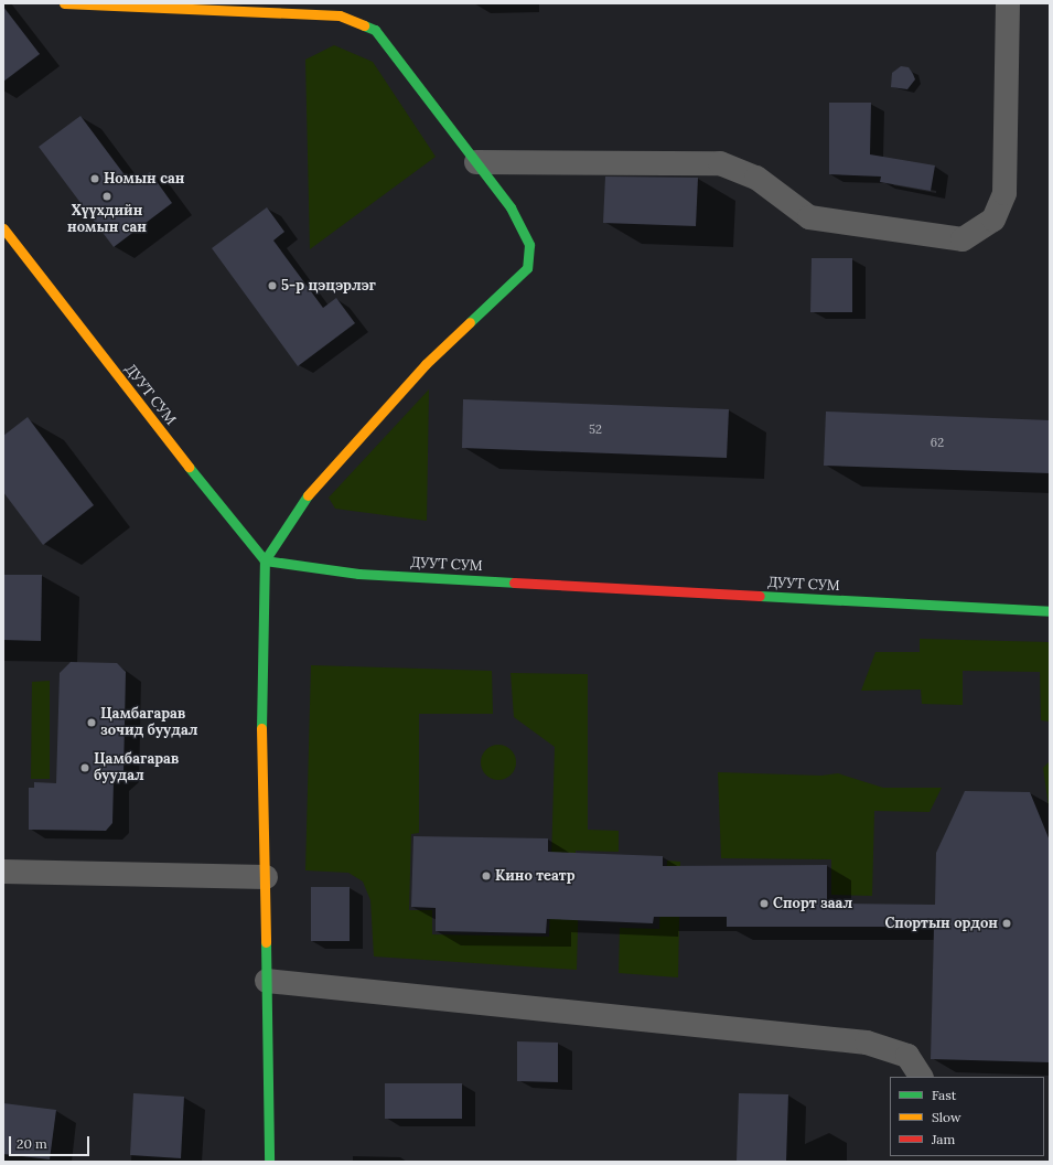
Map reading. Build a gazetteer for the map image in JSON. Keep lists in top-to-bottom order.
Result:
{
  "streets": {
    "street": ["ДУУТ СУМ"]
  },
  "places": [
    "Номын сан",
    "Хүүхдийн номын сан",
    "5-р цэцэрлэг",
    "Цамбагарав зочид буудал",
    "Цамбагарав буудал",
    "Кино театр",
    "Спорт заал",
    "Спортын ордон"
  ],
  "house_numbers": ["52", "62"],
  "legend": ["Fast", "Slow", "Jam"],
  "scale_bar": "20 m"
}
